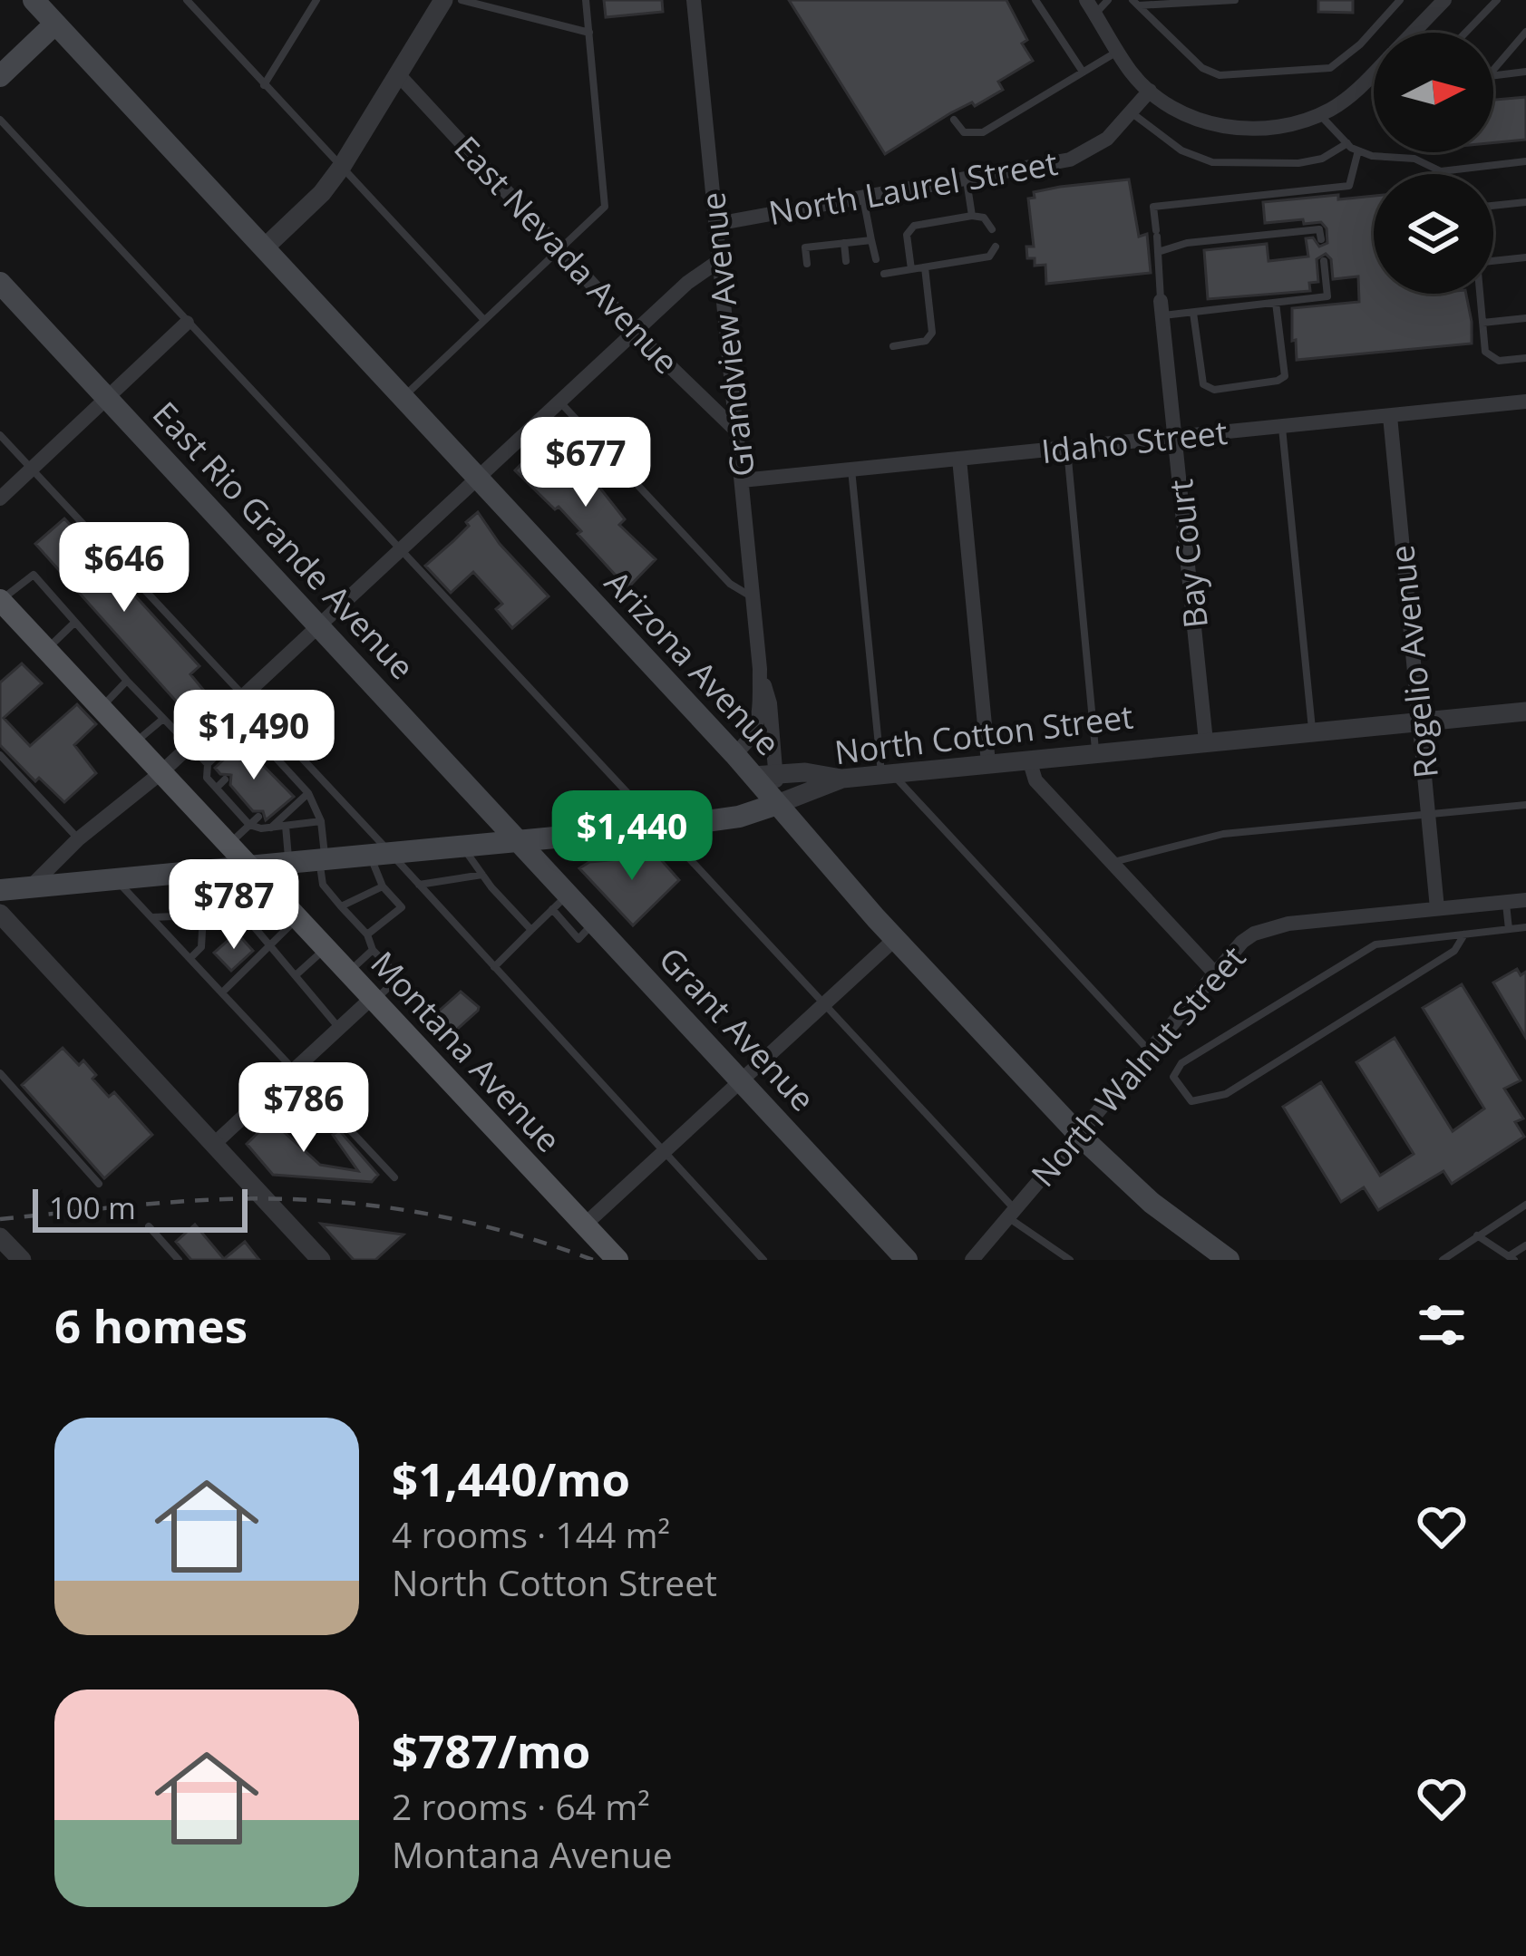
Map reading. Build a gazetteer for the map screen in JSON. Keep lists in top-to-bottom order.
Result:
{
  "streets": {
    "main road": [
      "East Rio Grande Avenue",
      "Arizona Avenue",
      "North Cotton Street",
      "Grant Avenue",
      "Montana Avenue"
    ],
    "street": [
      "North Laurel Street",
      "East Nevada Avenue",
      "Grandview Avenue",
      "Idaho Street",
      "Bay Court",
      "Rogelio Avenue",
      "North Walnut Street"
    ]
  },
  "crossings": [
    ["North Laurel Street", "Grandview Avenue"],
    ["East Nevada Avenue", "Grandview Avenue"],
    ["Grandview Avenue", "Idaho Street"],
    ["Grandview Avenue", "Arizona Avenue"],
    ["Idaho Street", "Bay Court"],
    ["Idaho Street", "Rogelio Avenue"],
    ["East Rio Grande Avenue", "North Cotton Street"],
    ["East Rio Grande Avenue", "Grant Avenue"],
    ["Bay Court", "North Cotton Street"],
    ["Rogelio Avenue", "North Cotton Street"],
    ["Rogelio Avenue", "North Walnut Street"],
    ["Arizona Avenue", "North Cotton Street"],
    ["Arizona Avenue", "North Walnut Street"],
    ["North Cotton Street", "Grant Avenue"],
    ["North Cotton Street", "Montana Avenue"]
  ],
  "scale_bar": "100 m",
  "north": "right",
  "page": {
    "price": [
      "$677",
      "$646",
      "$1,490",
      "$1,440",
      "$787",
      "$786"
    ],
    "scale": "100 m",
    "heading": "6 homes",
    "list": [
      {
        "name": "$1,440/mo",
        "note": "4 rooms · 144 m² · North Cotton Street"
      },
      {
        "name": "$787/mo",
        "note": "2 rooms · 64 m² · Montana Avenue"
      }
    ]
  }
}
